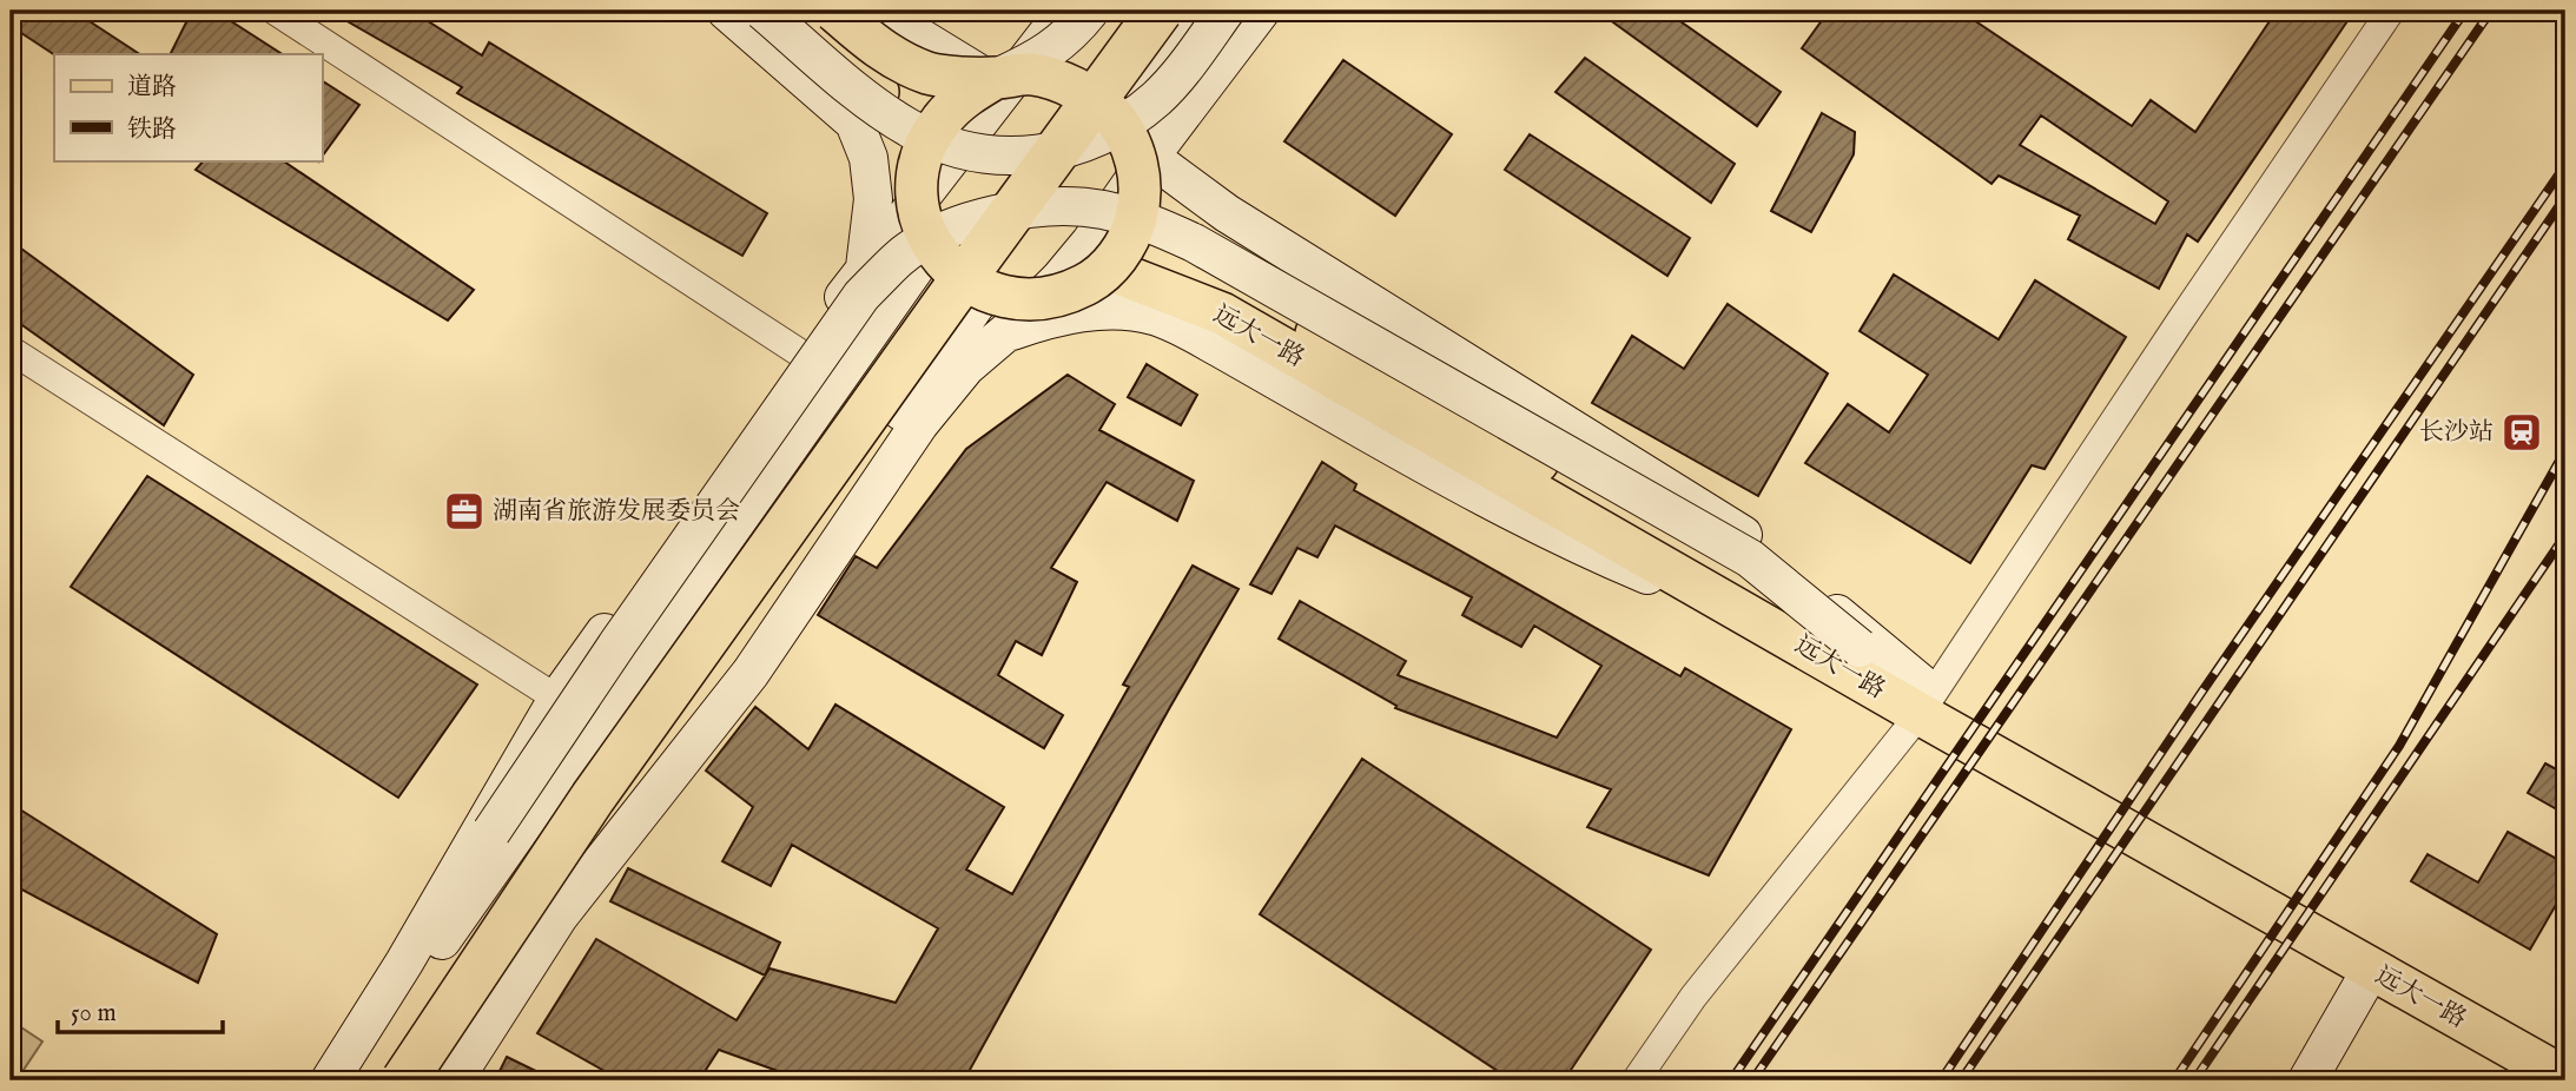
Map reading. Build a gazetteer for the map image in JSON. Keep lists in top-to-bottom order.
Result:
{
  "streets": {
    "main road": ["远大一路"]
  },
  "places": {
    "station": ["长沙站"],
    "office": ["湖南省旅游发展委员会"]
  },
  "legend": ["道路", "铁路"],
  "scale_bar": "50 m"
}
